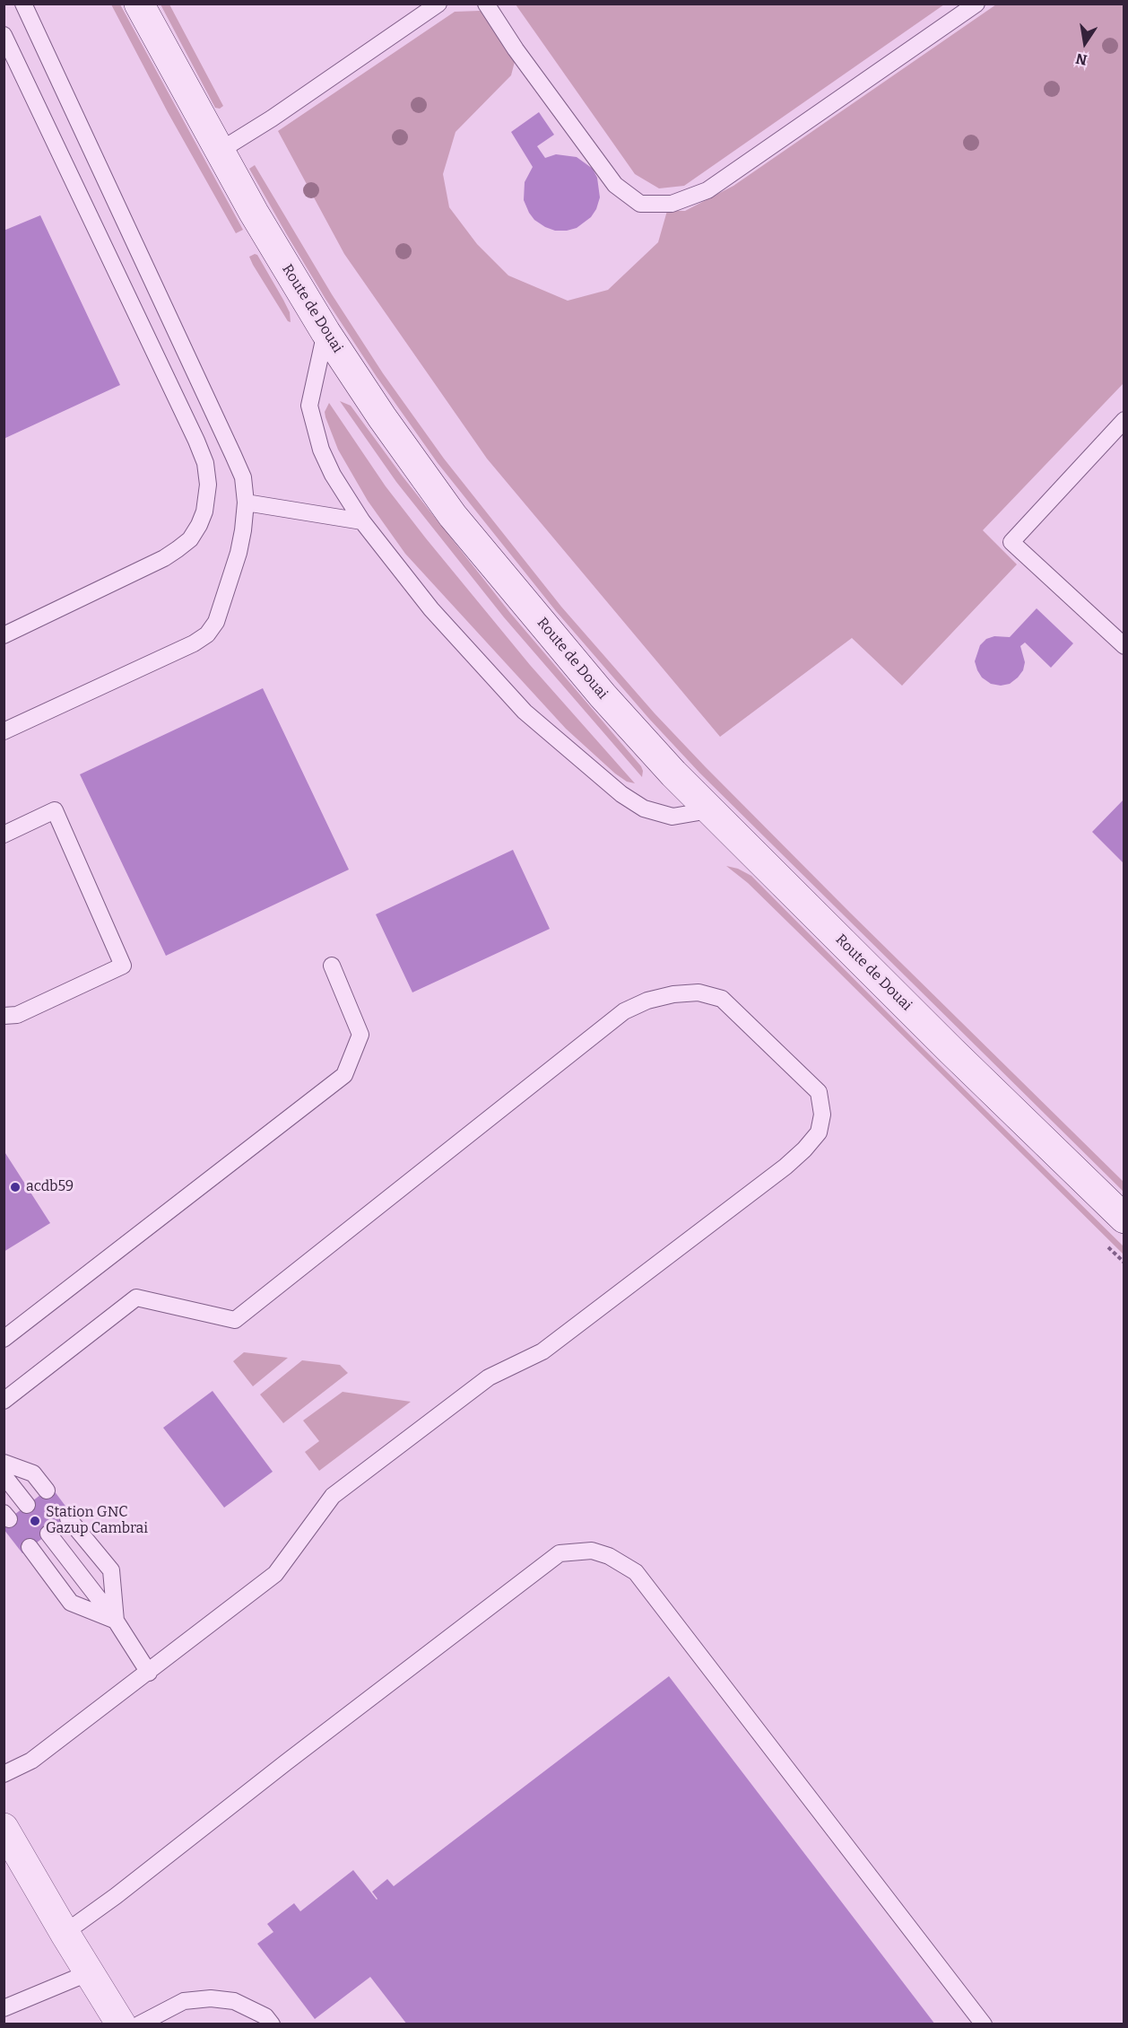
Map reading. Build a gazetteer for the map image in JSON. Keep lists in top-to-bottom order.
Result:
{
  "streets": {
    "main road": ["Route de Douai"]
  },
  "places": ["acdb59", "Station GNC Gazup Cambrai"],
  "north": "bottom"
}
